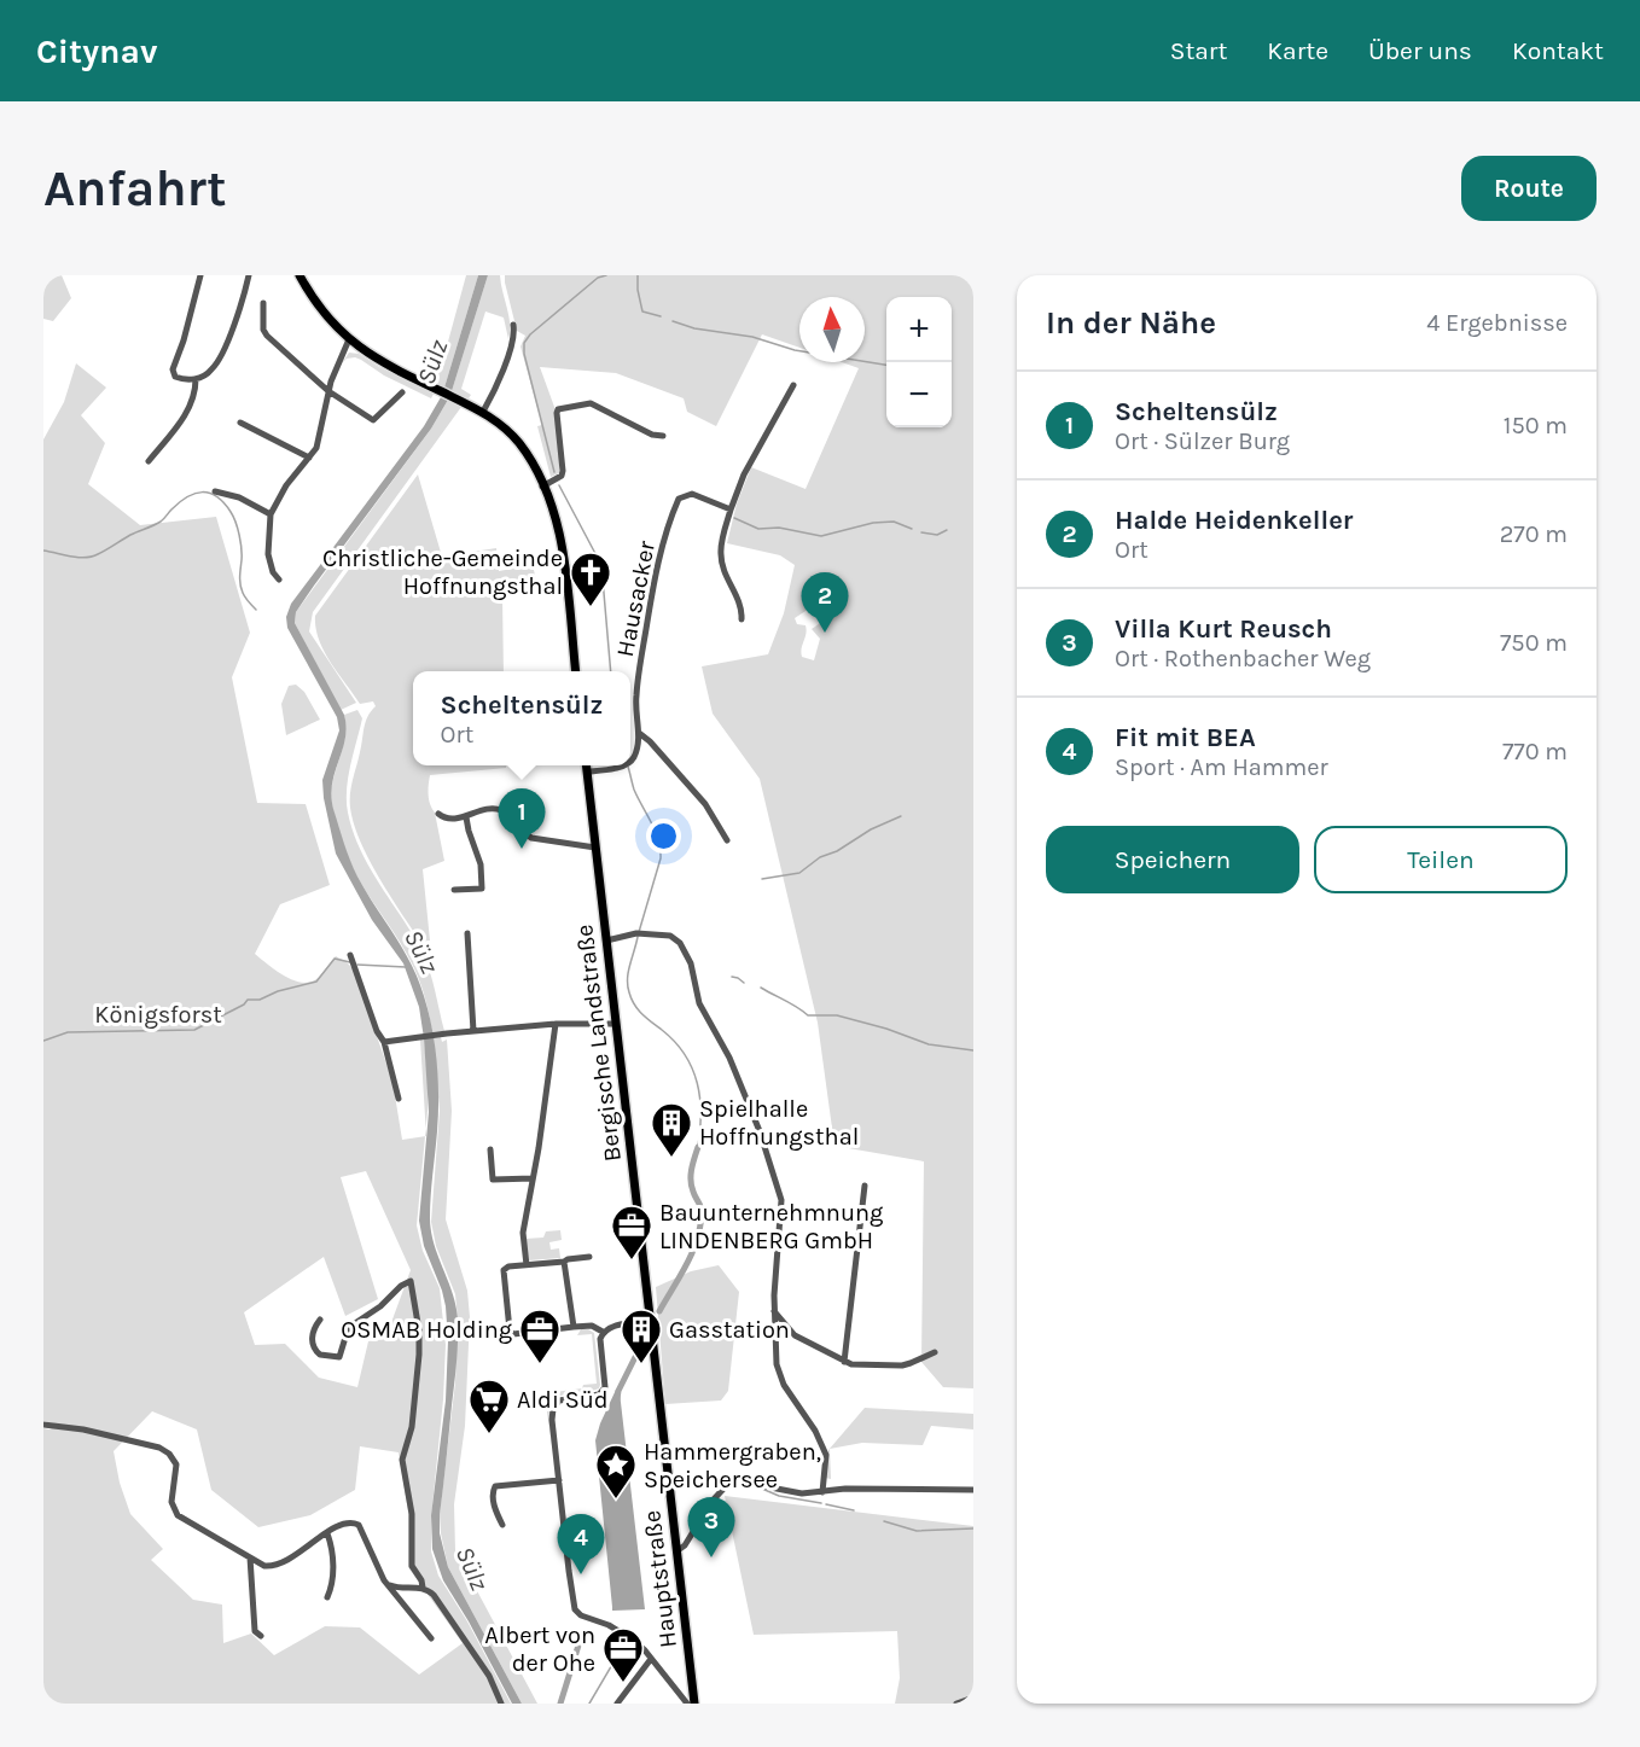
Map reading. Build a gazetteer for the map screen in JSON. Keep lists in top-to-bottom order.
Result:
{
  "streets": {
    "main road": ["Bergische Landstraße", "Hauptstraße"],
    "street": ["Hausacker"]
  },
  "crossings": [
    ["Hausacker", "Bergische Landstraße"],
    ["Bergische Landstraße", "Hauptstraße"]
  ],
  "water": ["Sülz"],
  "parks": ["Königsforst"],
  "places": {
    "church": ["Christliche-Gemeinde Hoffnungsthal"],
    "building": ["Spielhalle Hoffnungsthal", "Gasstation"],
    "office": ["Bauunternehmnung LINDENBERG GmbH", "OSMAB Holding", "Albert von der Ohe"],
    "supermarket": ["Aldi Süd"],
    "place": ["Hammergraben, Speichersee"]
  },
  "north": "top",
  "page": {
    "header": "Citynav",
    "nav": [
      "Start",
      "Karte",
      "Über uns",
      "Kontakt"
    ],
    "buttons": [
      "Route",
      ["Speichern", "Teilen"]
    ],
    "title": "Anfahrt",
    "heading": ["In der Nähe", "4 Ergebnisse"],
    "map_buttons": ["+", "−"],
    "list": [
      {
        "mark": "1",
        "name": "Scheltensülz",
        "note": "Ort · Sülzer Burg",
        "value": "150 m"
      },
      {
        "mark": "2",
        "name": "Halde Heidenkeller",
        "note": "Ort",
        "value": "270 m"
      },
      {
        "mark": "3",
        "name": "Villa Kurt Reusch",
        "note": "Ort · Rothenbacher Weg",
        "value": "750 m"
      },
      {
        "mark": "4",
        "name": "Fit mit BEA",
        "note": "Sport · Am Hammer",
        "value": "770 m"
      }
    ],
    "pins": [
      "2",
      "1",
      "3",
      "4"
    ],
    "popup": ["Scheltensülz", "Ort"]
  }
}
